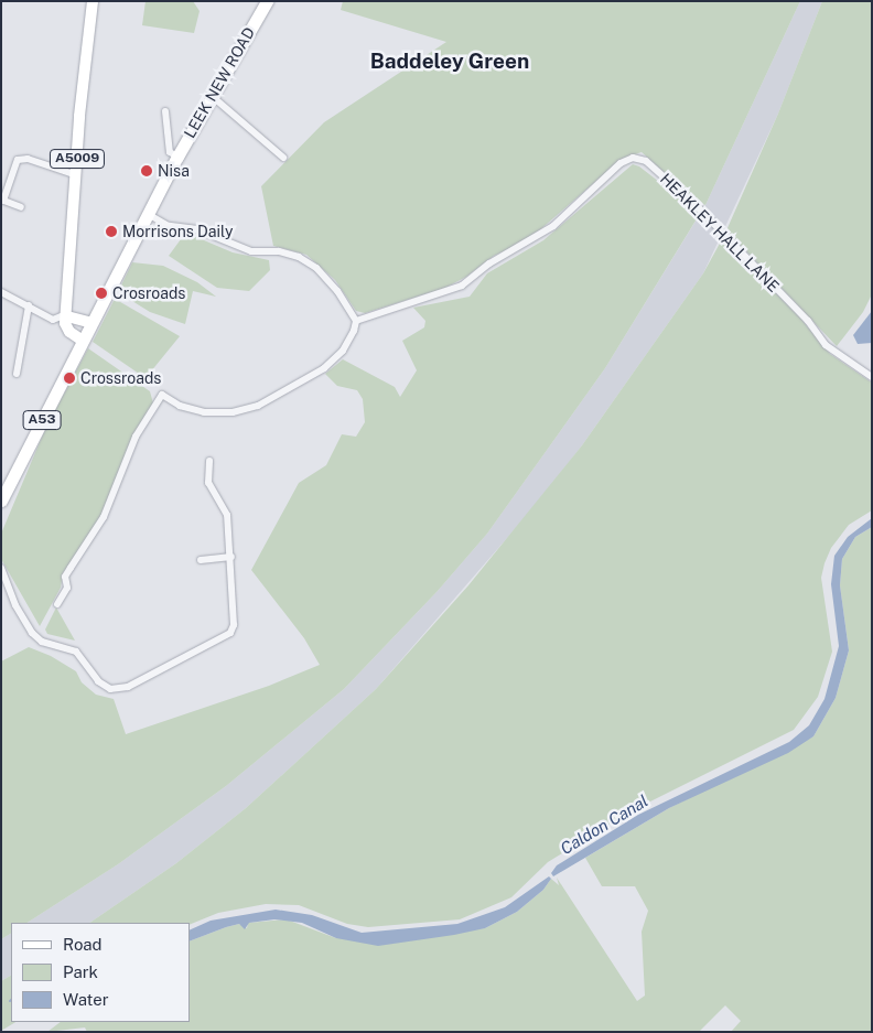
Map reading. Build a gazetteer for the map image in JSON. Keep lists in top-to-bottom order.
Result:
{
  "streets": {
    "highway": ["LEEK NEW ROAD", "A53"],
    "main road": ["A5009"],
    "street": ["HEAKLEY HALL LANE"]
  },
  "crossings": [
    ["LEEK NEW ROAD", "A53"]
  ],
  "districts": ["Baddeley Green"],
  "water": ["Caldon Canal"],
  "places": [
    "Nisa",
    "Morrisons Daily",
    "Crosroads",
    "Crossroads"
  ],
  "legend": ["Road", "Park", "Water"]
}
